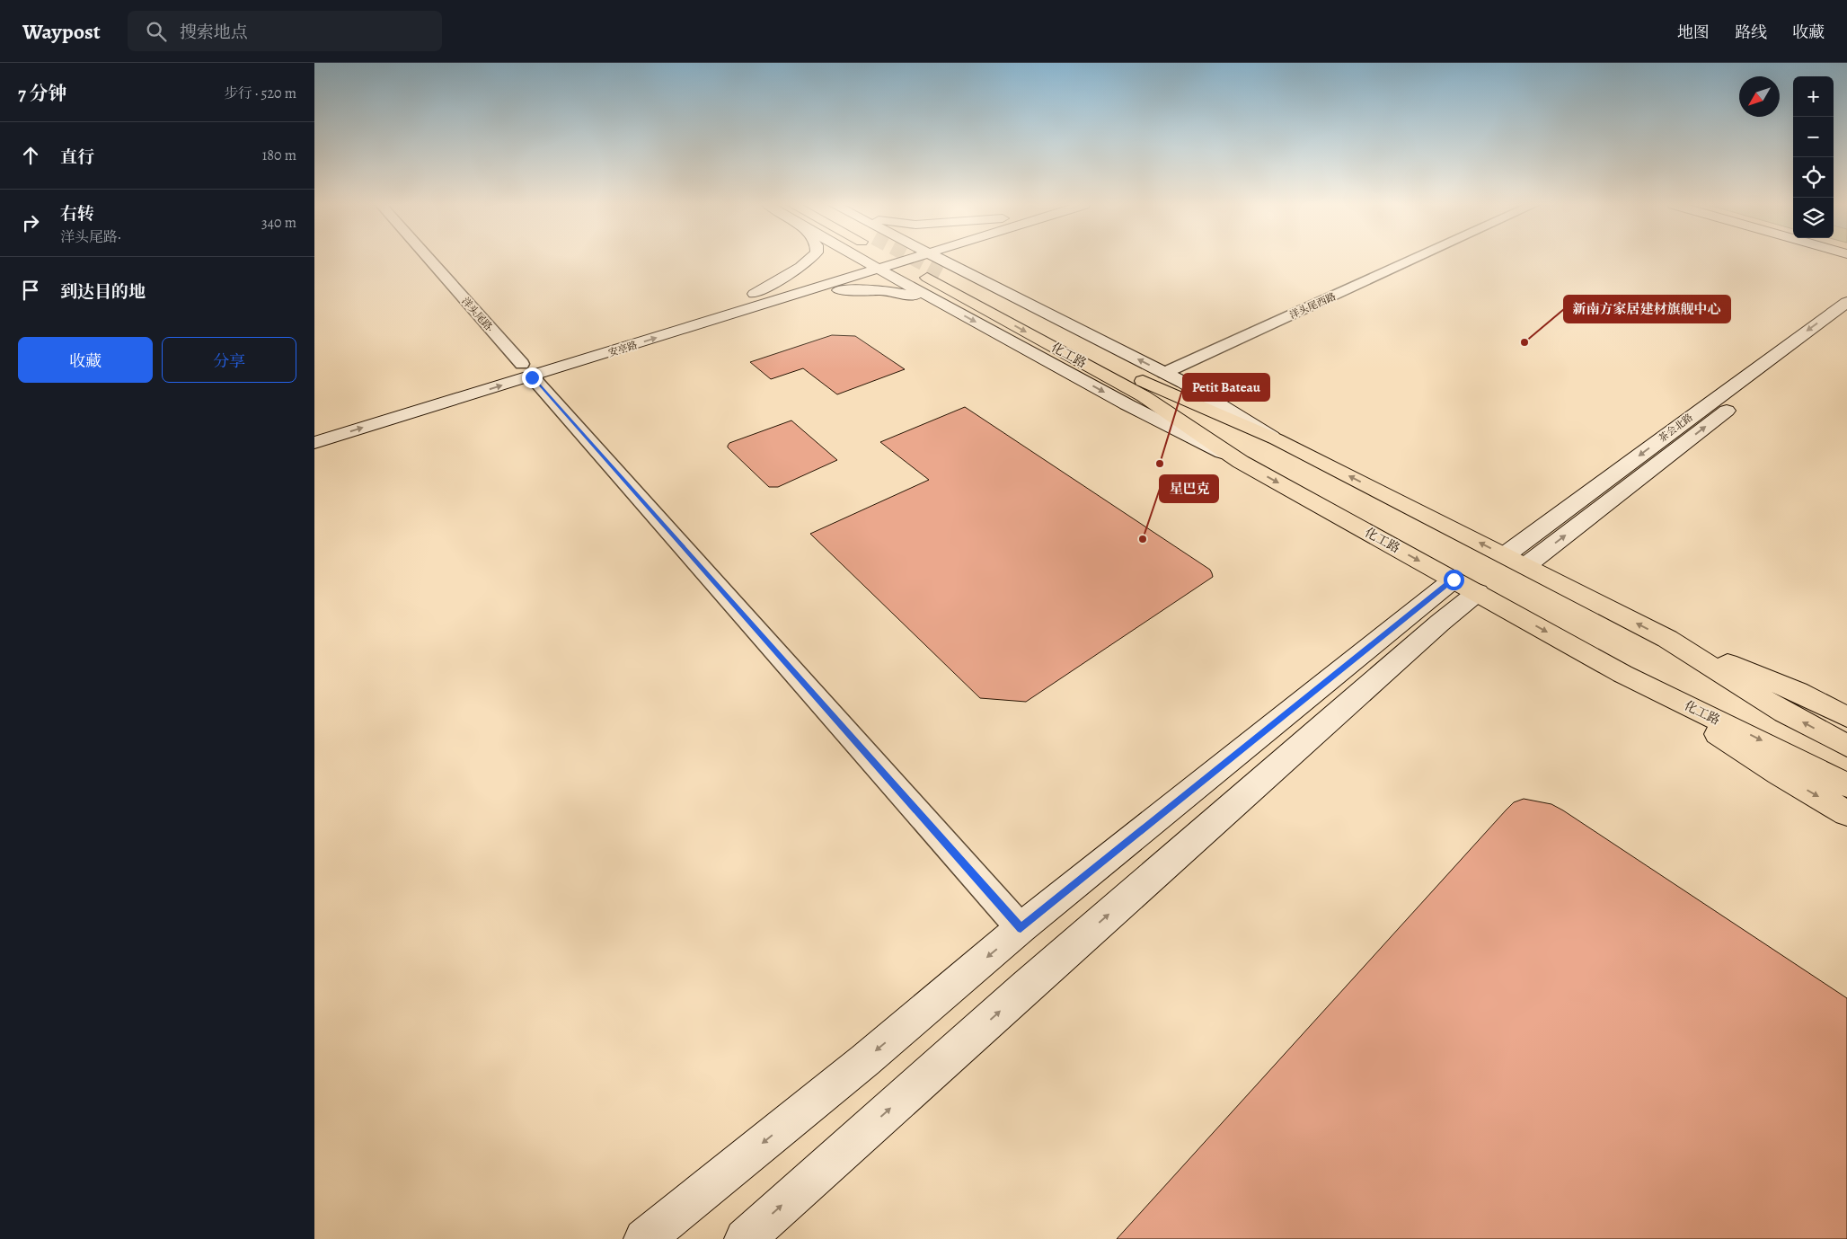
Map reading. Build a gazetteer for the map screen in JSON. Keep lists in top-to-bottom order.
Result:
{
  "streets": {
    "highway": ["化工路"],
    "main road": ["安亭路", "茶会北路"],
    "street": ["洋头尾西路", "洋头尾路·"]
  },
  "crossings": [
    ["洋头尾路·", "安亭路"],
    ["化工路", "茶会北路"]
  ],
  "places": ["新南方家居建材旗舰中心", "Petit Bateau", "星巴克"],
  "north": "bottom left",
  "page": {
    "header": "Waypost",
    "search": "搜索地点",
    "nav": ["地图", "路线", "收藏"],
    "heading": ["7 分钟", "步行 · 520 m"],
    "map_buttons": ["+", "−"],
    "list": [
      ["直行", "180 m"],
      ["右转", "洋头尾路·", "340 m"],
      "到达目的地"
    ],
    "buttons": ["收藏", "分享"]
  }
}
